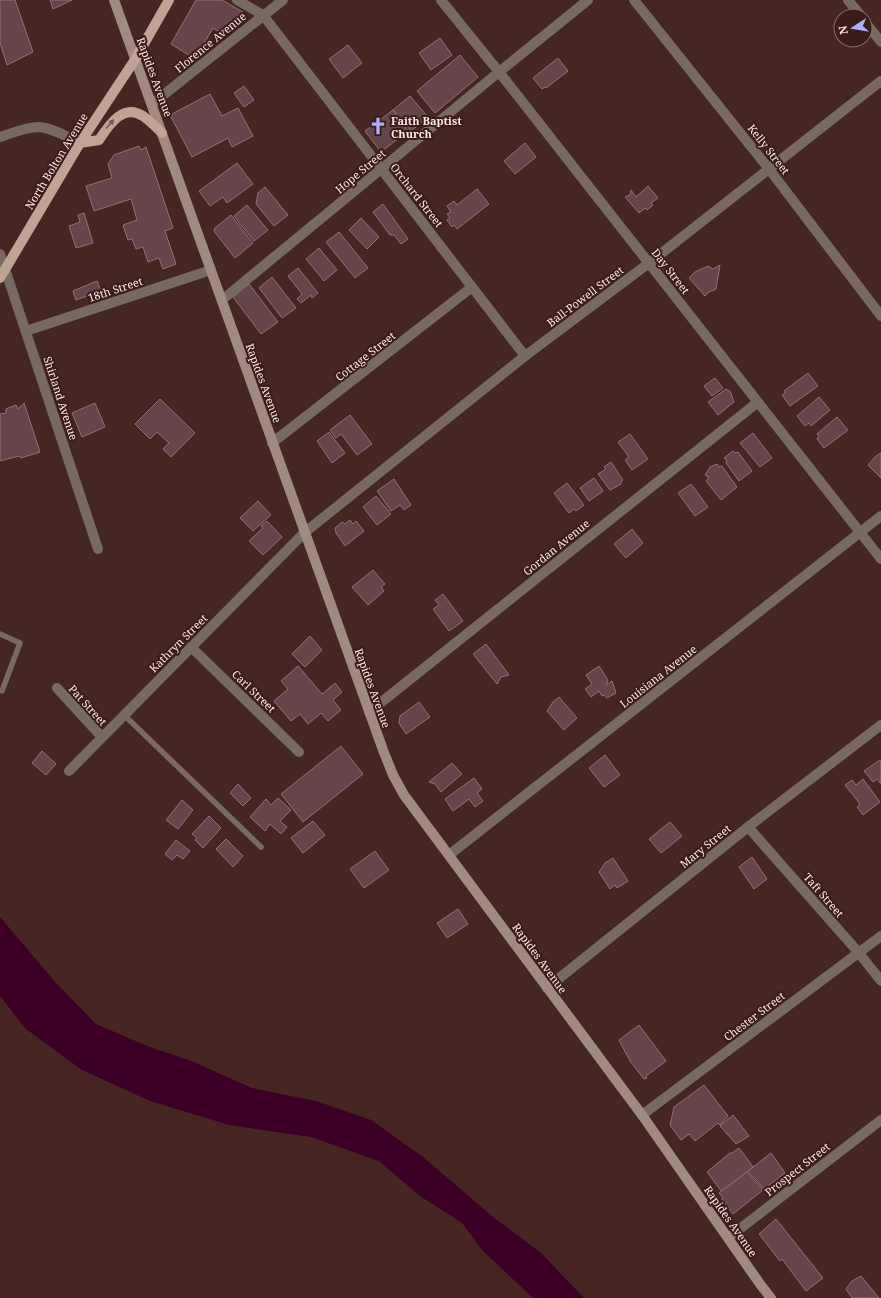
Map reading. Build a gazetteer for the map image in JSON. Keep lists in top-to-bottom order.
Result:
{
  "streets": {
    "main road": ["Rapides Avenue", "North Bolton Avenue"],
    "street": [
      "Florence Avenue",
      "Kelly Street",
      "Hope Street",
      "Orchard Street",
      "Day Street",
      "18th Street",
      "Ball-Powell Street",
      "Cottage Street",
      "Shirland Avenue",
      "Gordan Avenue",
      "Kathryn Street",
      "Louisiana Avenue",
      "Carl Street",
      "Pat Street",
      "Mary Street",
      "Taft Street",
      "Chester Street",
      "Prospect Street"
    ]
  },
  "crossings": [
    ["Florence Avenue", "Rapides Avenue"],
    ["Florence Avenue", "Orchard Street"],
    ["Rapides Avenue", "North Bolton Avenue"],
    ["Rapides Avenue", "Hope Street"],
    ["Rapides Avenue", "18th Street"],
    ["Rapides Avenue", "Ball-Powell Street"],
    ["Rapides Avenue", "Cottage Street"],
    ["Rapides Avenue", "Gordan Avenue"],
    ["Rapides Avenue", "Kathryn Street"],
    ["Rapides Avenue", "Louisiana Avenue"],
    ["Rapides Avenue", "Mary Street"],
    ["Rapides Avenue", "Chester Street"],
    ["Rapides Avenue", "Prospect Street"],
    ["Kelly Street", "Ball-Powell Street"],
    ["North Bolton Avenue", "Shirland Avenue"],
    ["Hope Street", "Orchard Street"],
    ["Hope Street", "Day Street"],
    ["Orchard Street", "Ball-Powell Street"],
    ["Orchard Street", "Cottage Street"],
    ["Day Street", "Ball-Powell Street"],
    ["Day Street", "Gordan Avenue"],
    ["Day Street", "Louisiana Avenue"],
    ["18th Street", "Shirland Avenue"],
    ["Ball-Powell Street", "Kathryn Street"],
    ["Kathryn Street", "Carl Street"],
    ["Kathryn Street", "Pat Street"],
    ["Mary Street", "Taft Street"],
    ["Taft Street", "Chester Street"]
  ],
  "places": {
    "church": ["Faith Baptist Church"]
  },
  "north": "left"
}
